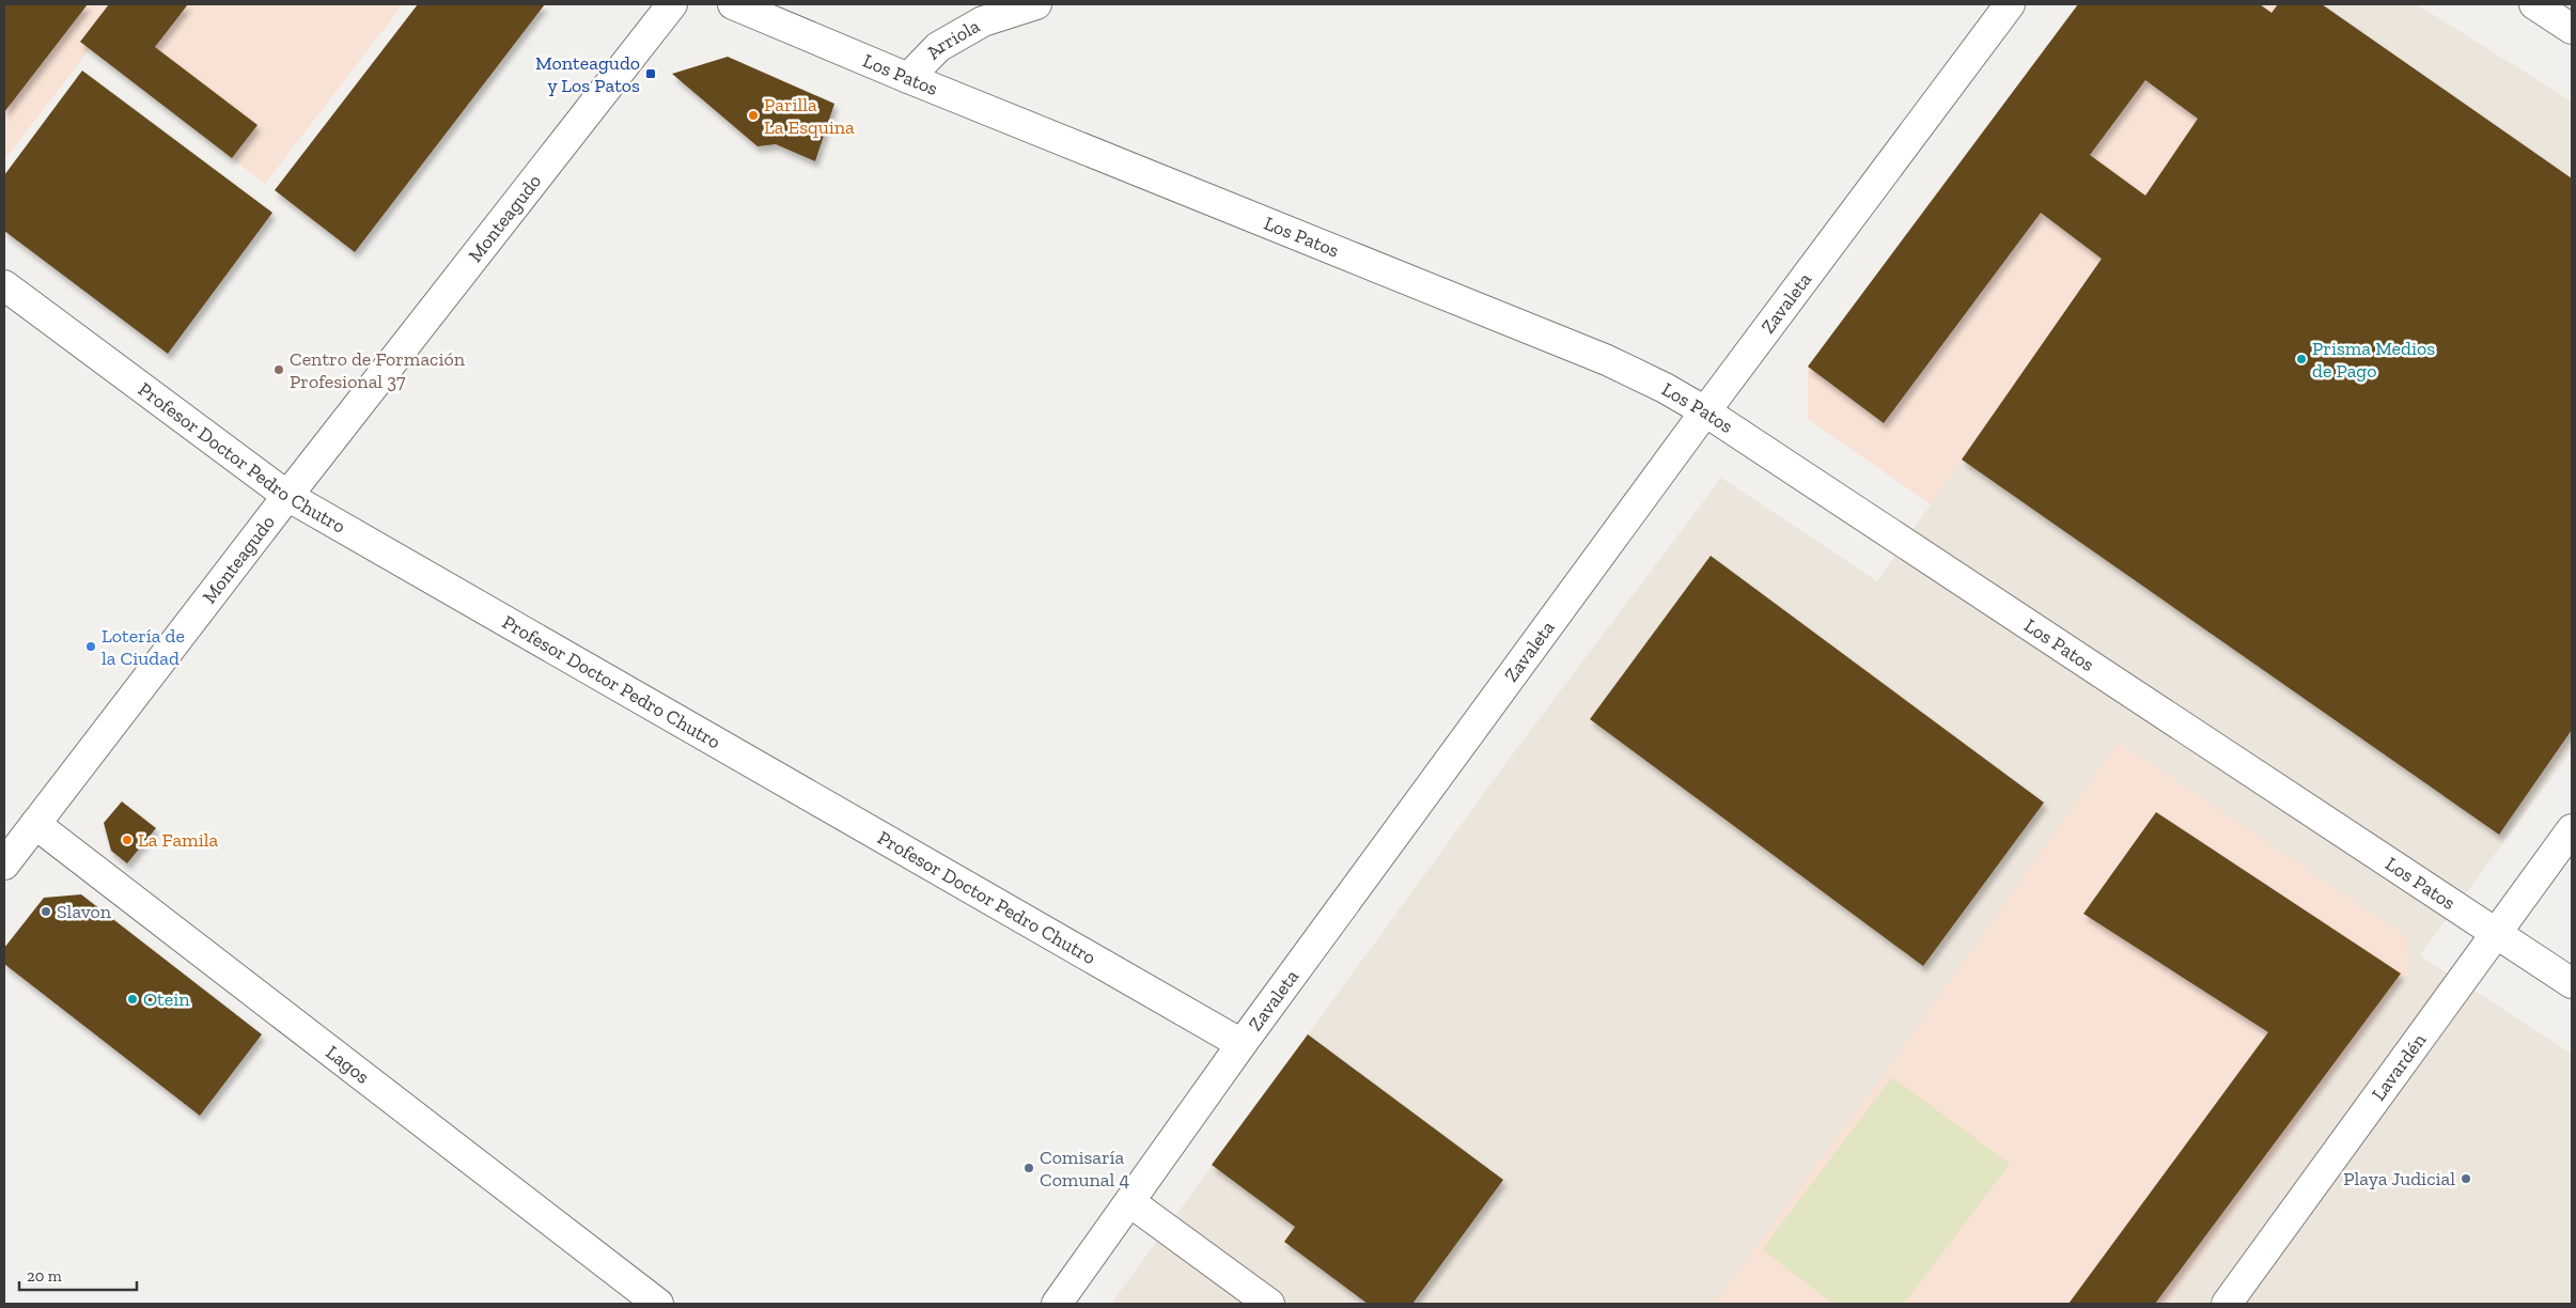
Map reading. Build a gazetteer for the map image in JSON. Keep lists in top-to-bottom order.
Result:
{
  "streets": {
    "street": [
      "Arriola",
      "Los Patos",
      "Monteagudo",
      "Zavaleta",
      "Profesor Doctor Pedro Chutro",
      "Lagos",
      "Lavardén"
    ]
  },
  "crossings": [
    ["Arriola", "Los Patos"],
    ["Los Patos", "Zavaleta"],
    ["Los Patos", "Lavardén"],
    ["Monteagudo", "Profesor Doctor Pedro Chutro"],
    ["Monteagudo", "Lagos"],
    ["Zavaleta", "Profesor Doctor Pedro Chutro"]
  ],
  "places": {
    "transit": ["Monteagudo y Los Patos"],
    "other": [
      "Parilla La Esquina",
      "Prisma Medios de Pago",
      "Centro de Formación Profesional 37",
      "Lotería de la Ciudad",
      "La Famila",
      "Slavon",
      "Otein",
      "Comisaría Comunal 4",
      "Playa Judicial"
    ]
  },
  "scale_bar": "20 m"
}
